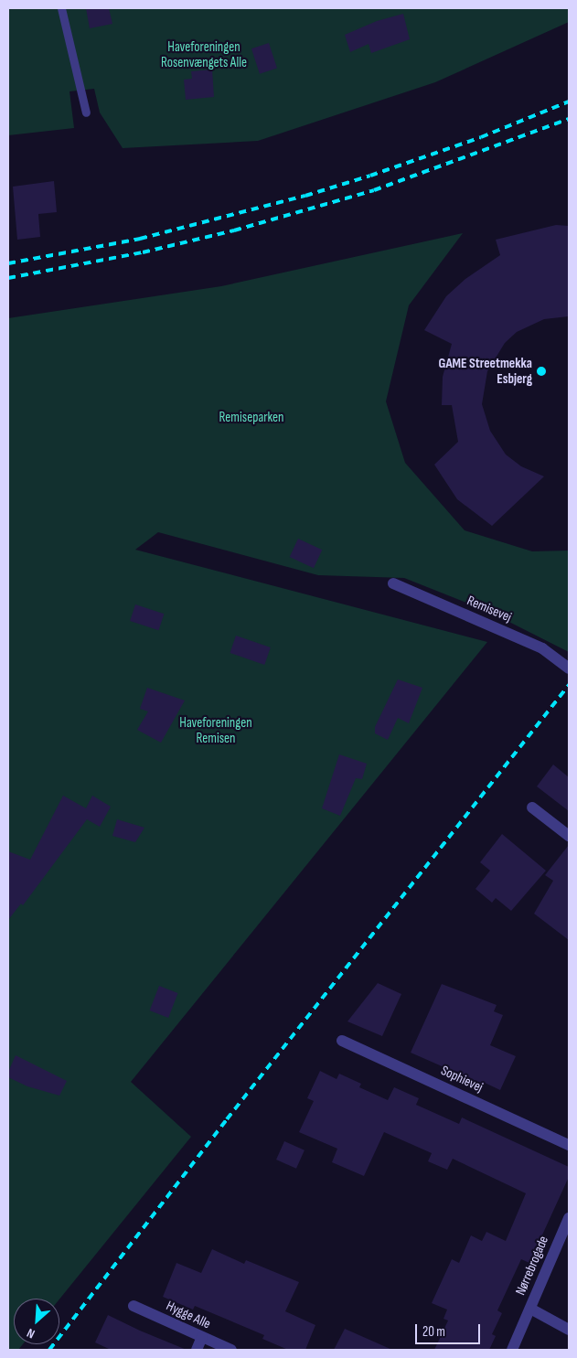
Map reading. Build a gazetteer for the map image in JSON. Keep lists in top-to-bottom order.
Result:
{
  "streets": {
    "street": [
      "Remisevej",
      "Sophievej",
      "Nørrebrogade",
      "Hygge Alle"
    ]
  },
  "parks": ["Haveforeningen Rosenvængets Alle", "Remiseparken", "Haveforeningen Remisen"],
  "places": ["GAME Streetmekka Esbjerg"],
  "scale_bar": "20 m",
  "north": "bottom left"
}
